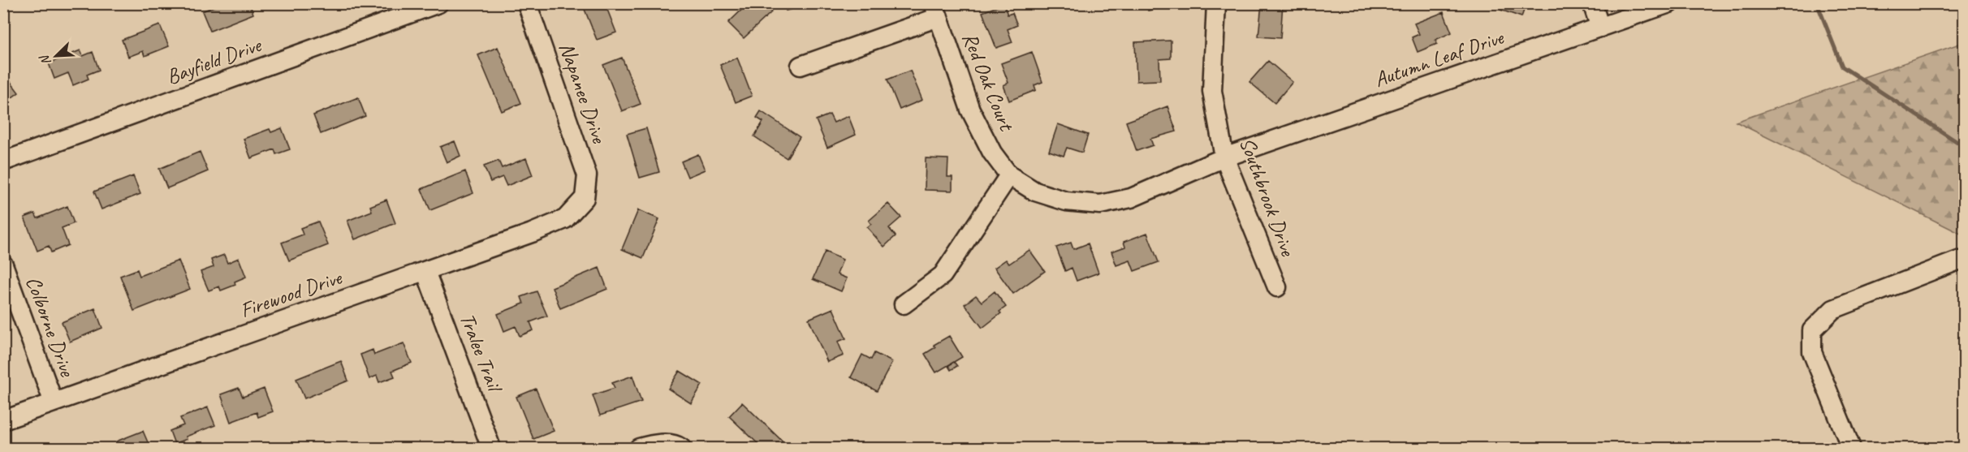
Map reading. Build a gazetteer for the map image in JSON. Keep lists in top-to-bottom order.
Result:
{
  "streets": {
    "street": [
      "Autumn Leaf Drive",
      "Bayfield Drive",
      "Red Oak Court",
      "Napanee Drive",
      "Southbrook Drive",
      "Firewood Drive",
      "Colborne Drive",
      "Tralee Trail"
    ]
  },
  "crossings": [
    ["Autumn Leaf Drive", "Red Oak Court"],
    ["Autumn Leaf Drive", "Southbrook Drive"],
    ["Red Oak Court", "Southbrook Drive"],
    ["Napanee Drive", "Firewood Drive"],
    ["Firewood Drive", "Colborne Drive"],
    ["Firewood Drive", "Tralee Trail"]
  ],
  "north": "bottom left"
}
